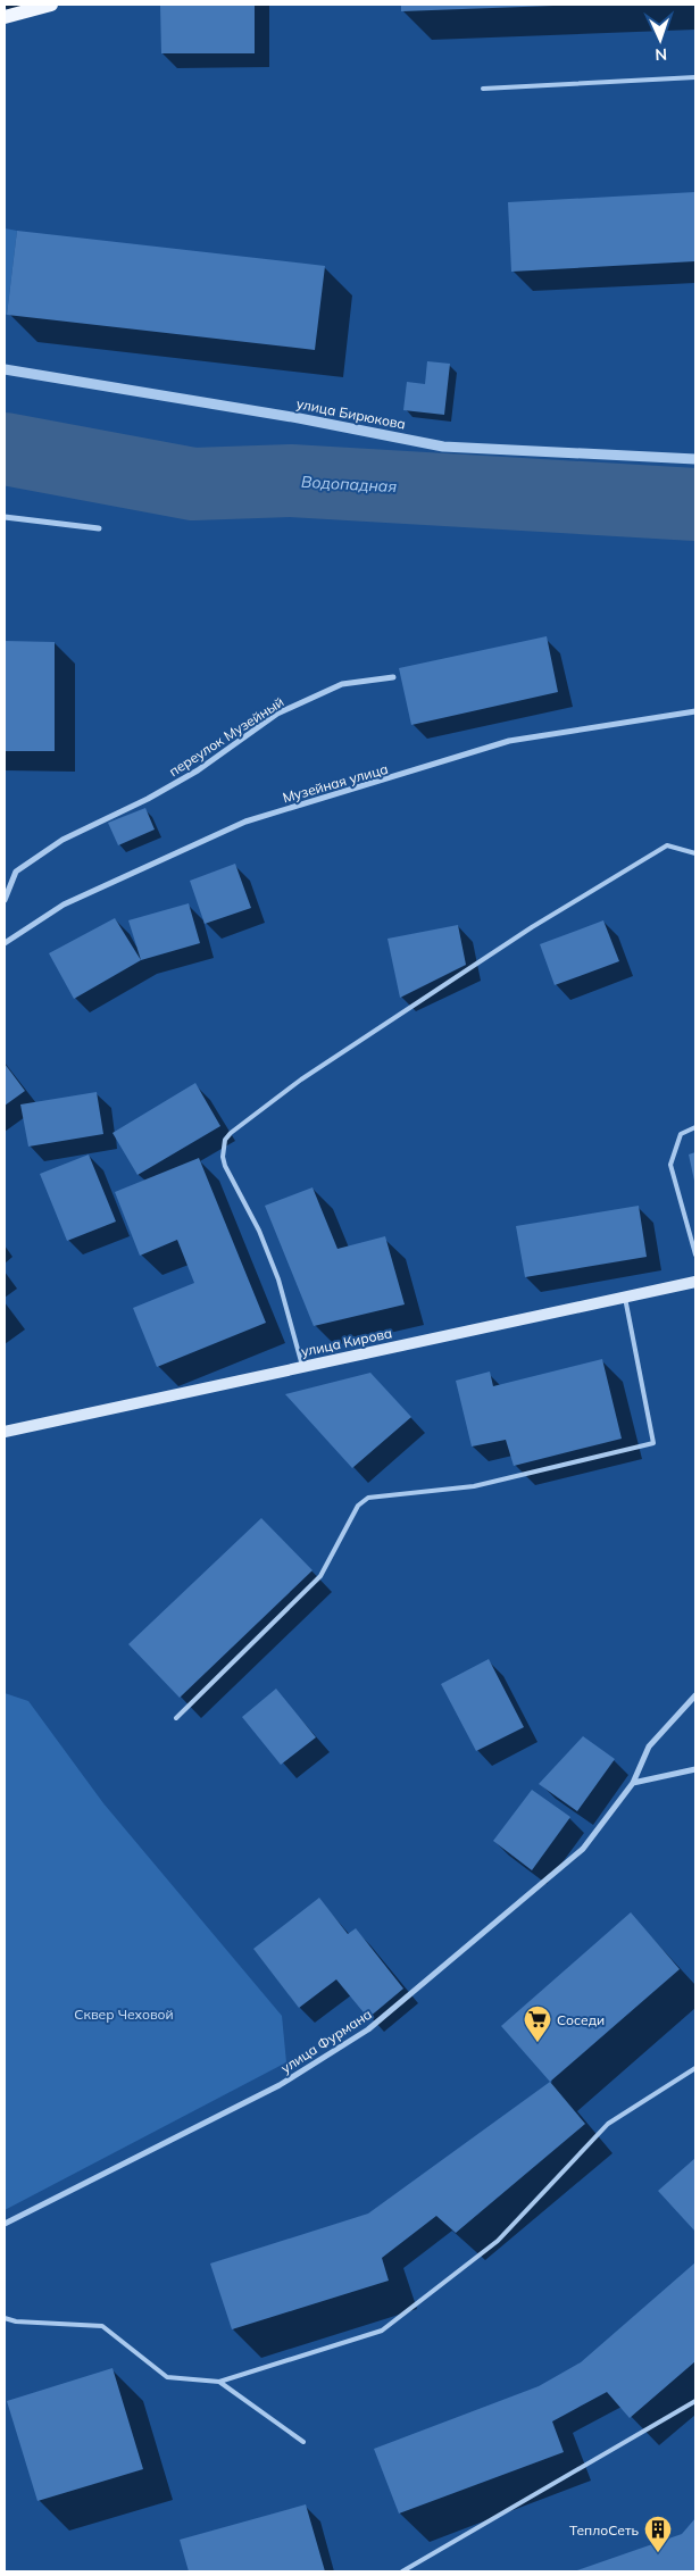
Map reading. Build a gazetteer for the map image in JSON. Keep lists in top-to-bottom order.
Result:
{
  "streets": {
    "main road": ["улица Кирова"],
    "street": [
      "улица Бирюкова",
      "переулок Музейный",
      "Музейная улица",
      "улица Фурмана"
    ]
  },
  "water": ["Водопадная"],
  "parks": ["Сквер Чеховой"],
  "places": {
    "supermarket": ["Соседи"],
    "building": ["ТеплоСеть"]
  },
  "north": "bottom"
}
